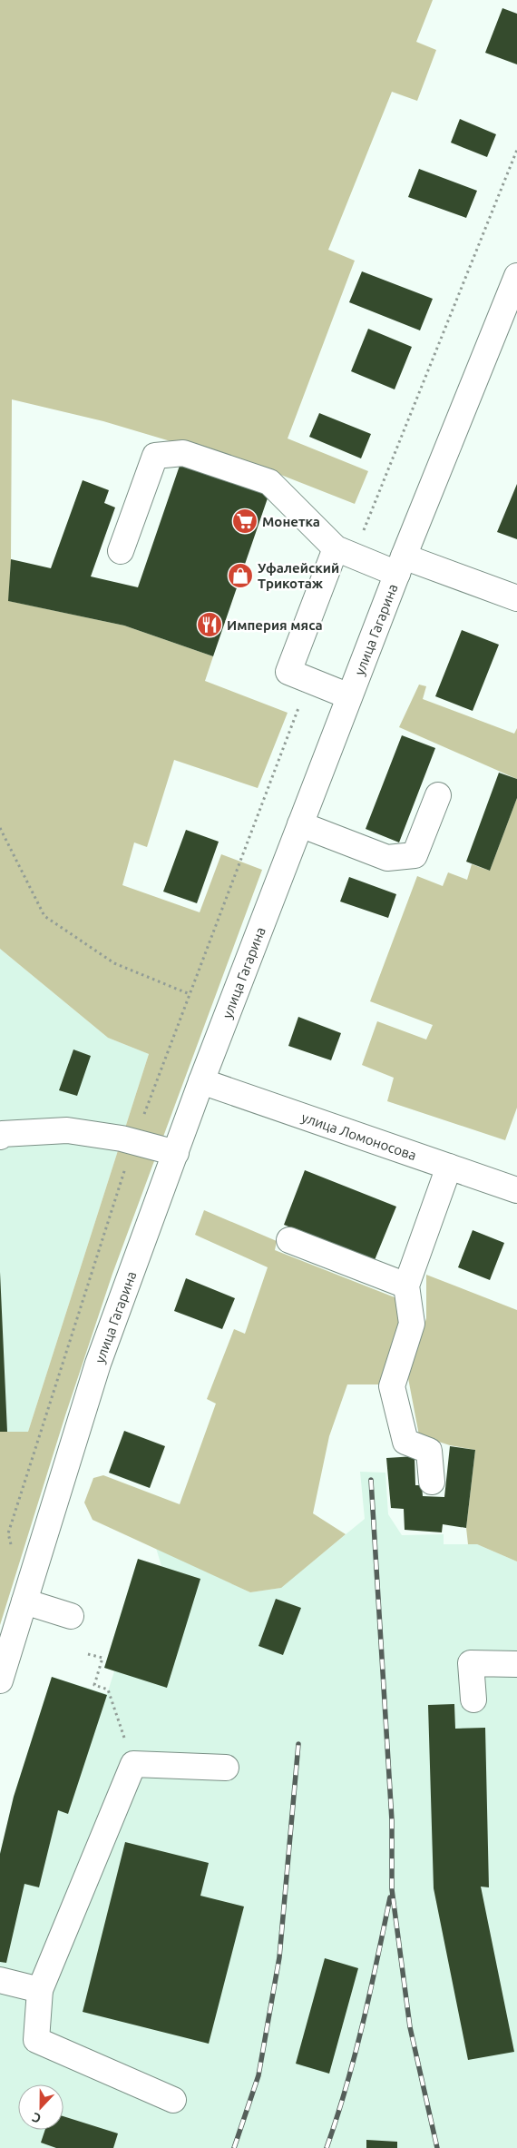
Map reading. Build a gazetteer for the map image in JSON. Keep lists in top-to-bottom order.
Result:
{
  "streets": {
    "street": ["улица Гагарина", "улица Ломоносова"]
  },
  "crossings": [
    ["улица Гагарина", "улица Ломоносова"]
  ],
  "places": {
    "supermarket": ["Монетка"],
    "shop": ["Уфалейский Трикотаж"],
    "restaurant": ["Империя мяса"]
  },
  "north": "bottom"
}
